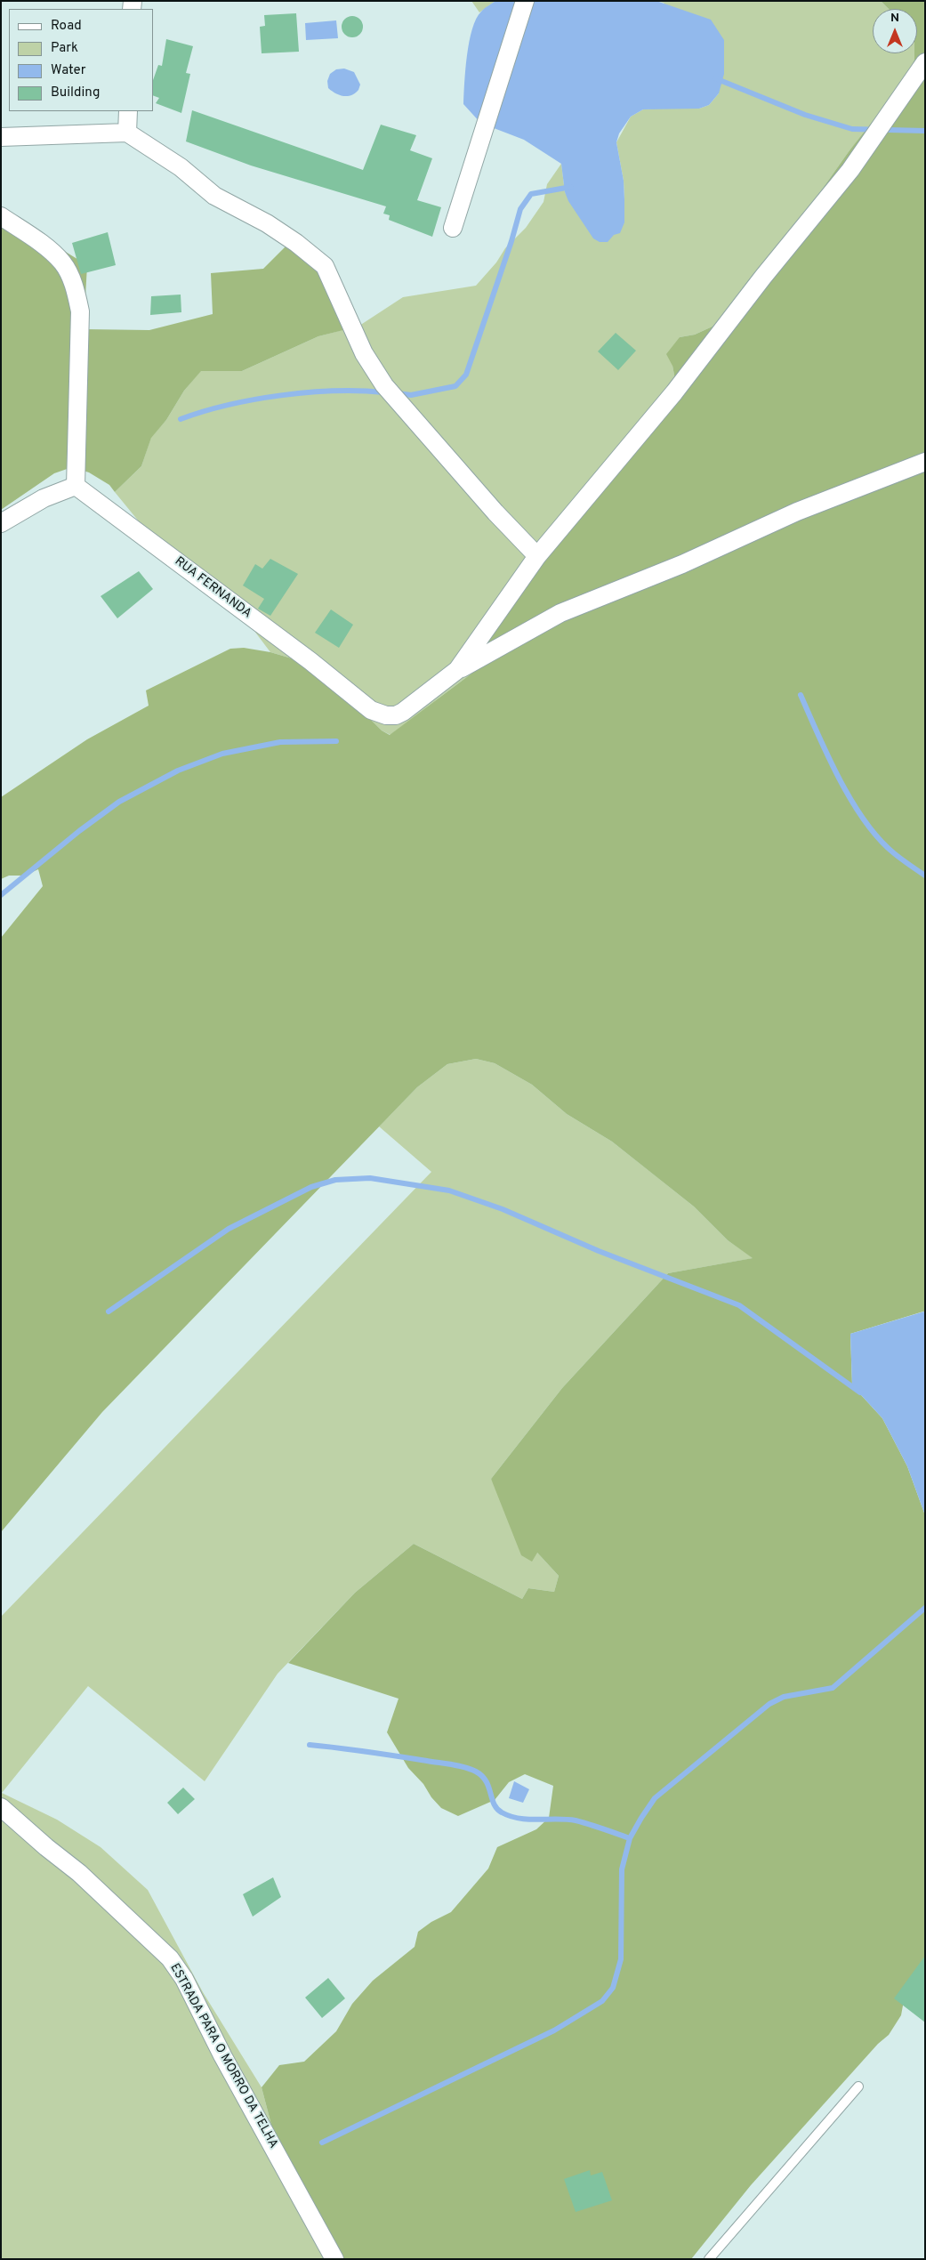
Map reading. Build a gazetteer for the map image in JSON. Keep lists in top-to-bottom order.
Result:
{
  "streets": {
    "street": ["RUA FERNANDA", "ESTRADA PARA O MORRO DA TELHA"]
  },
  "legend": [
    "Road",
    "Park",
    "Water",
    "Building"
  ],
  "north": "top"
}
